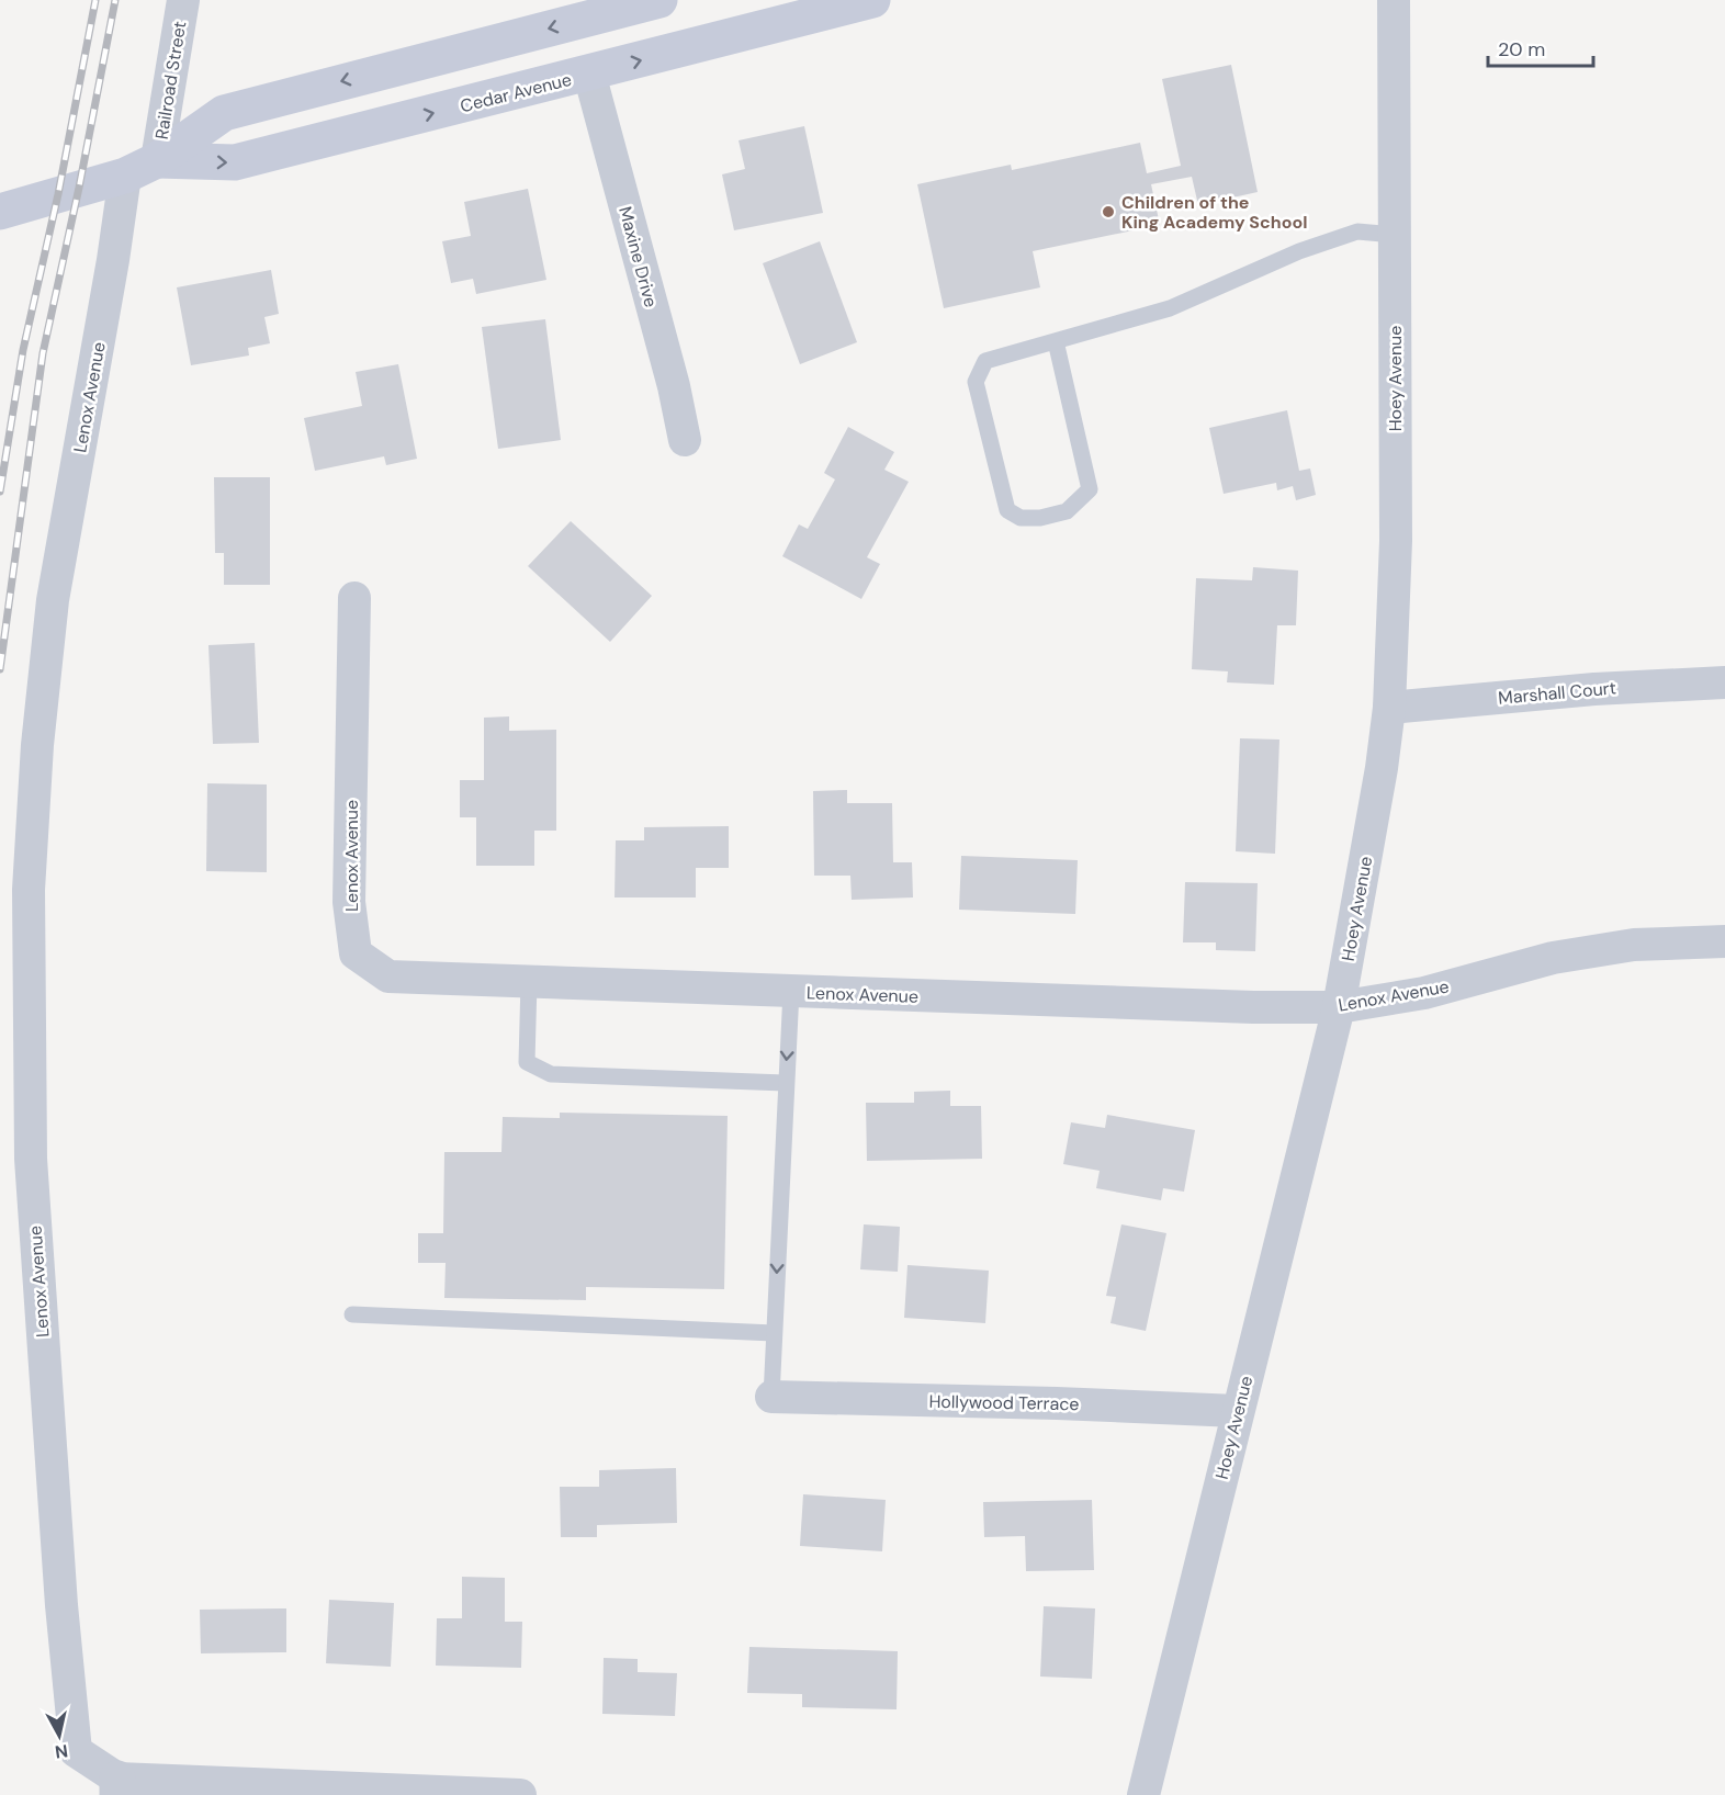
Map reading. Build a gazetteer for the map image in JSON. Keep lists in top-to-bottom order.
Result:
{
  "streets": {
    "main road": ["Cedar Avenue"],
    "street": [
      "Railroad Street",
      "Maxine Drive",
      "Hoey Avenue",
      "Lenox Avenue",
      "Marshall Court",
      "Hollywood Terrace"
    ]
  },
  "crossings": [
    ["Railroad Street", "Cedar Avenue"],
    ["Cedar Avenue", "Maxine Drive"],
    ["Cedar Avenue", "Lenox Avenue"],
    ["Hoey Avenue", "Lenox Avenue"],
    ["Hoey Avenue", "Marshall Court"],
    ["Hoey Avenue", "Hollywood Terrace"]
  ],
  "places": ["Children of the King Academy School"],
  "scale_bar": "20 m",
  "north": "bottom"
}
